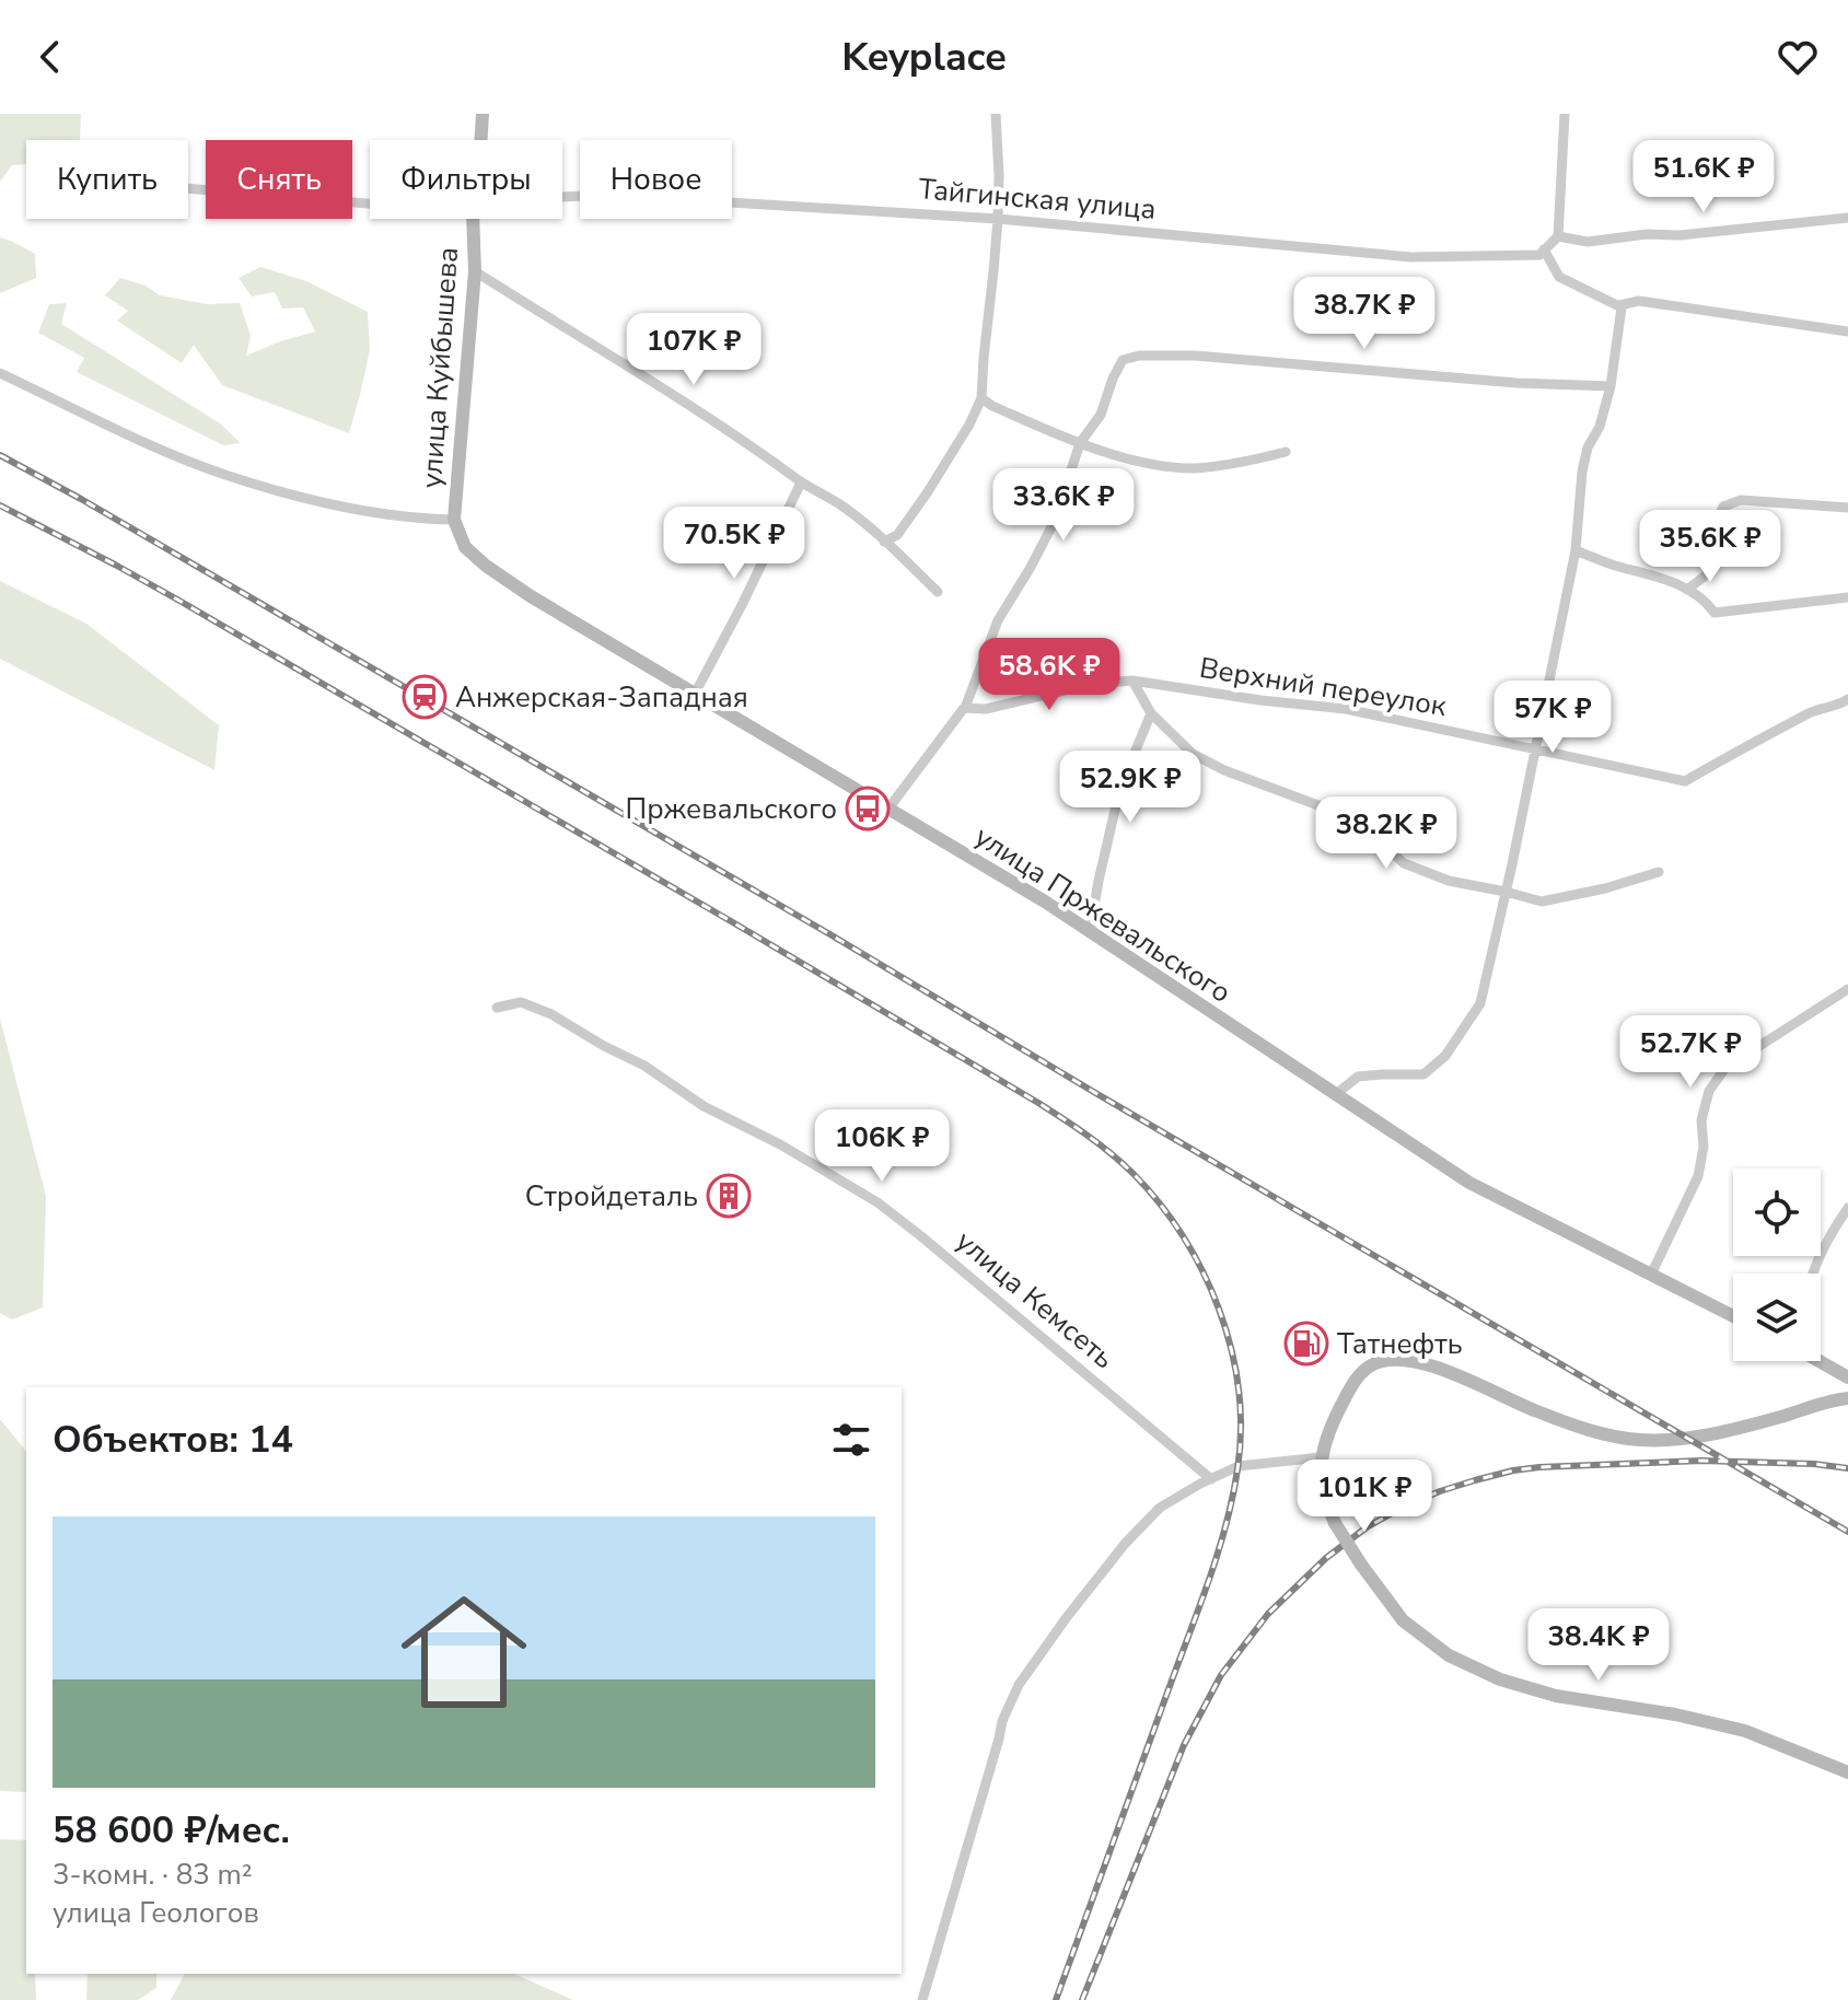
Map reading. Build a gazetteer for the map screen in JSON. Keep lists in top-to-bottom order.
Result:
{
  "streets": {
    "street": [
      "Тайгинская улица",
      "улица Куйбышева",
      "Верхний переулок",
      "улица Пржевальского",
      "улица Кемсеть"
    ]
  },
  "crossings": [
    ["улица Куйбышева", "улица Пржевальского"]
  ],
  "places": {
    "station": ["Анжерская-Западная"],
    "bus stop": ["Пржевальского"],
    "building": ["Стройдеталь"],
    "fuel station": ["Татнефть"]
  },
  "page": {
    "header": "Keyplace",
    "price": [
      "51.6K ₽",
      "38.7K ₽",
      "107K ₽",
      "33.6K ₽",
      "70.5K ₽",
      "35.6K ₽",
      "58.6K ₽",
      "57K ₽",
      "52.9K ₽",
      "38.2K ₽",
      "52.7K ₽",
      "106K ₽",
      "101K ₽",
      "38.4K ₽"
    ],
    "chip": [
      "Купить",
      "Снять",
      "Фильтры",
      "Новое"
    ],
    "heading": "Объектов: 14",
    "list": [
      {
        "name": "58 600 ₽/мес.",
        "note": "3-комн. · 83 m² · улица Геологов"
      }
    ]
  }
}
